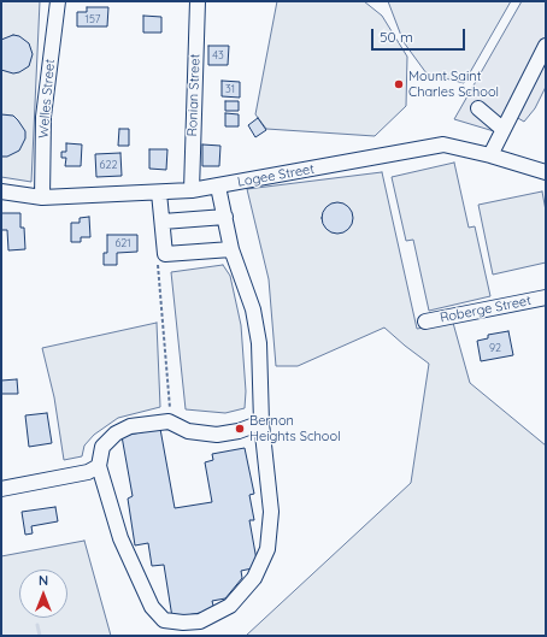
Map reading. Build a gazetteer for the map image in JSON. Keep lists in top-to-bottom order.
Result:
{
  "streets": {
    "street": [
      "Ronian Street",
      "Welles Street",
      "Logee Street",
      "Roberge Street"
    ]
  },
  "crossings": [
    ["Ronian Street", "Logee Street"],
    ["Welles Street", "Logee Street"]
  ],
  "places": ["Mount Saint Charles School", "Bernon Heights School"],
  "house_numbers": [
    "157",
    "43",
    "31",
    "622",
    "621",
    "92"
  ],
  "scale_bar": "50 m",
  "north": "top"
}
